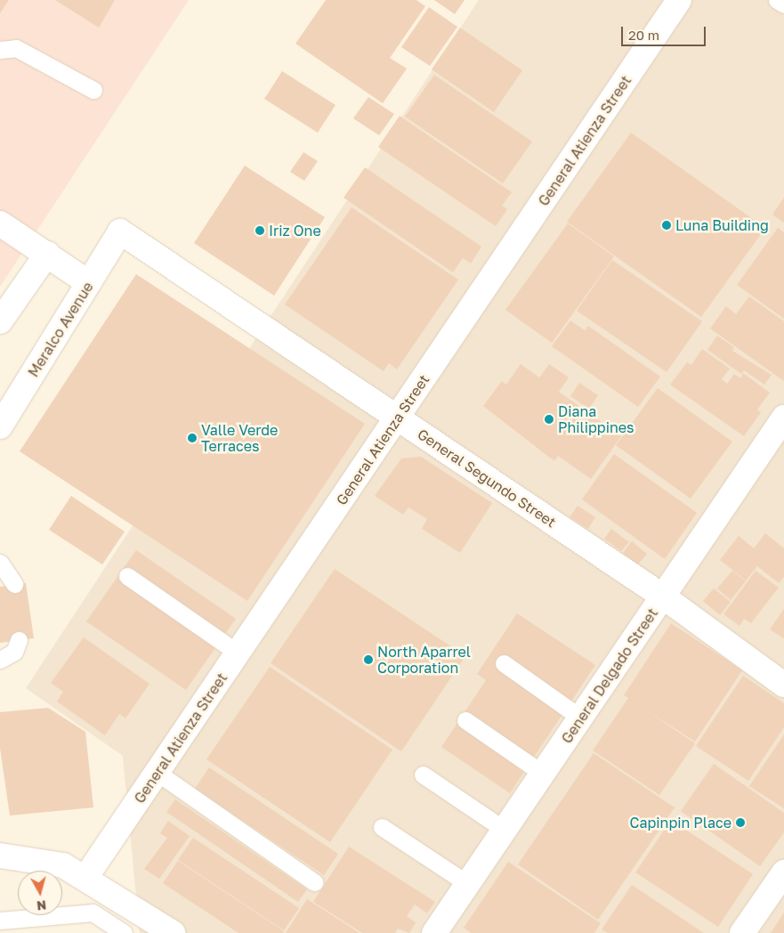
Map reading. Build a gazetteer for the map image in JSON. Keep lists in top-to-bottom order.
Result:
{
  "streets": {
    "street": [
      "General Atienza Street",
      "Meralco Avenue",
      "General Segundo Street",
      "General Delgado Street"
    ]
  },
  "crossings": [
    ["General Atienza Street", "General Segundo Street"],
    ["Meralco Avenue", "General Segundo Street"],
    ["General Segundo Street", "General Delgado Street"]
  ],
  "places": [
    "Luna Building",
    "Iriz One",
    "Diana Philippines",
    "Valle Verde Terraces",
    "North Aparrel Corporation",
    "Capinpin Place"
  ],
  "scale_bar": "20 m",
  "north": "bottom"
}
